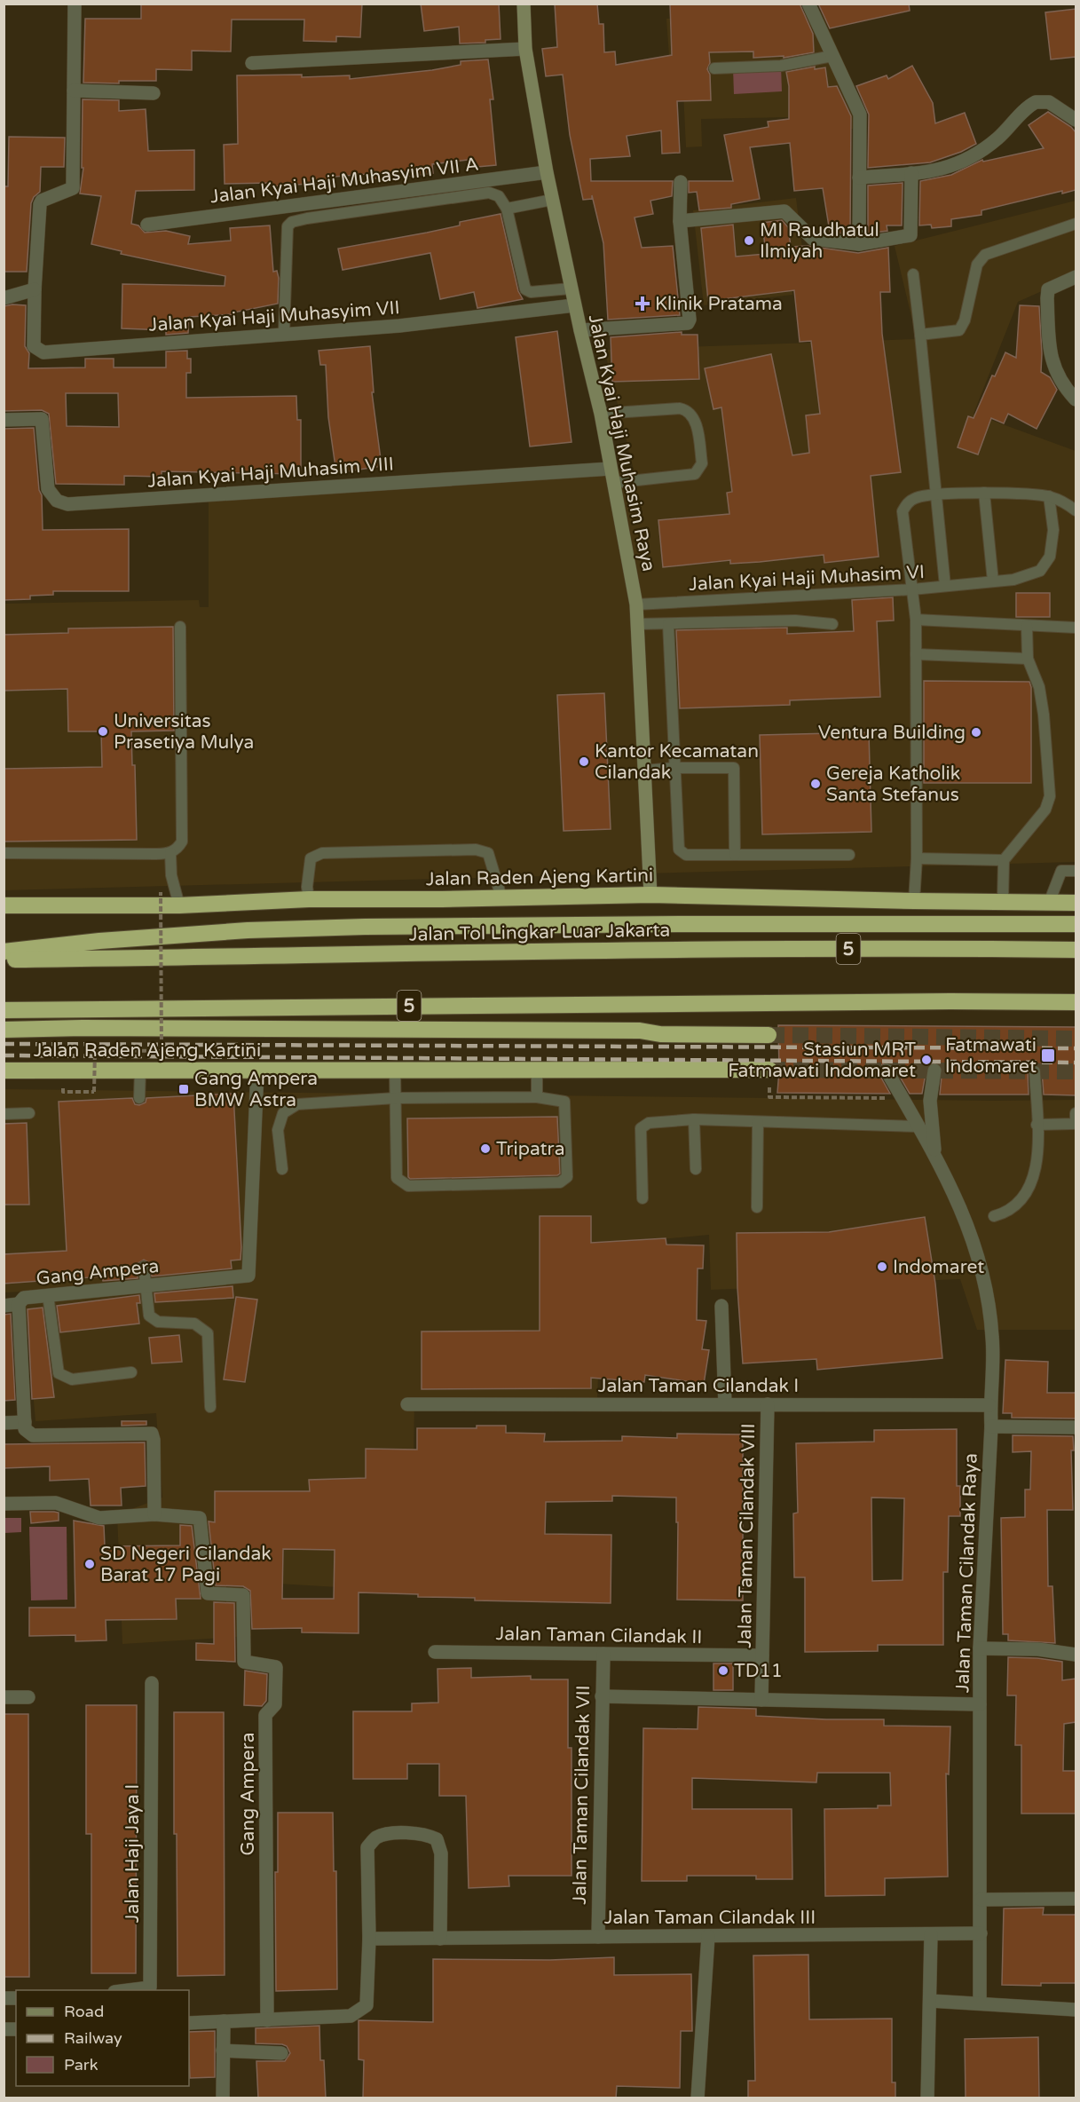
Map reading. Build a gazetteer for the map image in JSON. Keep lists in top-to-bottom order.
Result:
{
  "streets": {
    "highway": ["Jalan Raden Ajeng Kartini", "Jalan Tol Lingkar Luar Jakarta", "5"],
    "street": [
      "Jalan Kyai Haji Muhasyim VII A",
      "Jalan Kyai Haji Muhasyim VII",
      "Jalan Kyai Haji Muhasim Raya",
      "Jalan Kyai Haji Muhasim VIII",
      "Gang Ampera",
      "Jalan Taman Cilandak I",
      "Jalan Taman Cilandak VIII",
      "Jalan Taman Cilandak Raya",
      "Jalan Taman Cilandak II",
      "Jalan Taman Cilandak VII",
      "Jalan Haji Jaya I",
      "Jalan Taman Cilandak III"
    ],
    "lane": ["Jalan Kyai Haji Muhasim VI"]
  },
  "crossings": [
    ["Jalan Kyai Haji Muhasyim VII A", "Jalan Kyai Haji Muhasim Raya"],
    ["Jalan Kyai Haji Muhasyim VII", "Jalan Kyai Haji Muhasim Raya"],
    ["Jalan Kyai Haji Muhasim Raya", "Jalan Kyai Haji Muhasim VIII"],
    ["Jalan Kyai Haji Muhasim Raya", "Jalan Kyai Haji Muhasim VI"],
    ["Jalan Kyai Haji Muhasim Raya", "Jalan Raden Ajeng Kartini"],
    ["Jalan Raden Ajeng Kartini", "Gang Ampera"],
    ["Jalan Taman Cilandak I", "Jalan Taman Cilandak VIII"],
    ["Jalan Taman Cilandak I", "Jalan Taman Cilandak Raya"],
    ["Jalan Taman Cilandak VIII", "Jalan Taman Cilandak II"],
    ["Jalan Taman Cilandak Raya", "Jalan Taman Cilandak III"],
    ["Jalan Taman Cilandak II", "Jalan Taman Cilandak VII"],
    ["Jalan Taman Cilandak VII", "Jalan Taman Cilandak III"]
  ],
  "places": {
    "other": [
      "MI Raudhatul Ilmiyah",
      "Universitas Prasetiya Mulya",
      "Ventura Building",
      "Kantor Kecamatan Cilandak",
      "Gereja Katholik Santa Stefanus",
      "Stasiun MRT Fatmawati Indomaret",
      "Tripatra",
      "Indomaret",
      "SD Negeri Cilandak Barat 17 Pagi",
      "TD11"
    ],
    "health": ["Klinik Pratama"],
    "transit": ["Fatmawati Indomaret", "Gang Ampera BMW Astra"]
  },
  "legend": ["Road", "Railway", "Park"]
}
